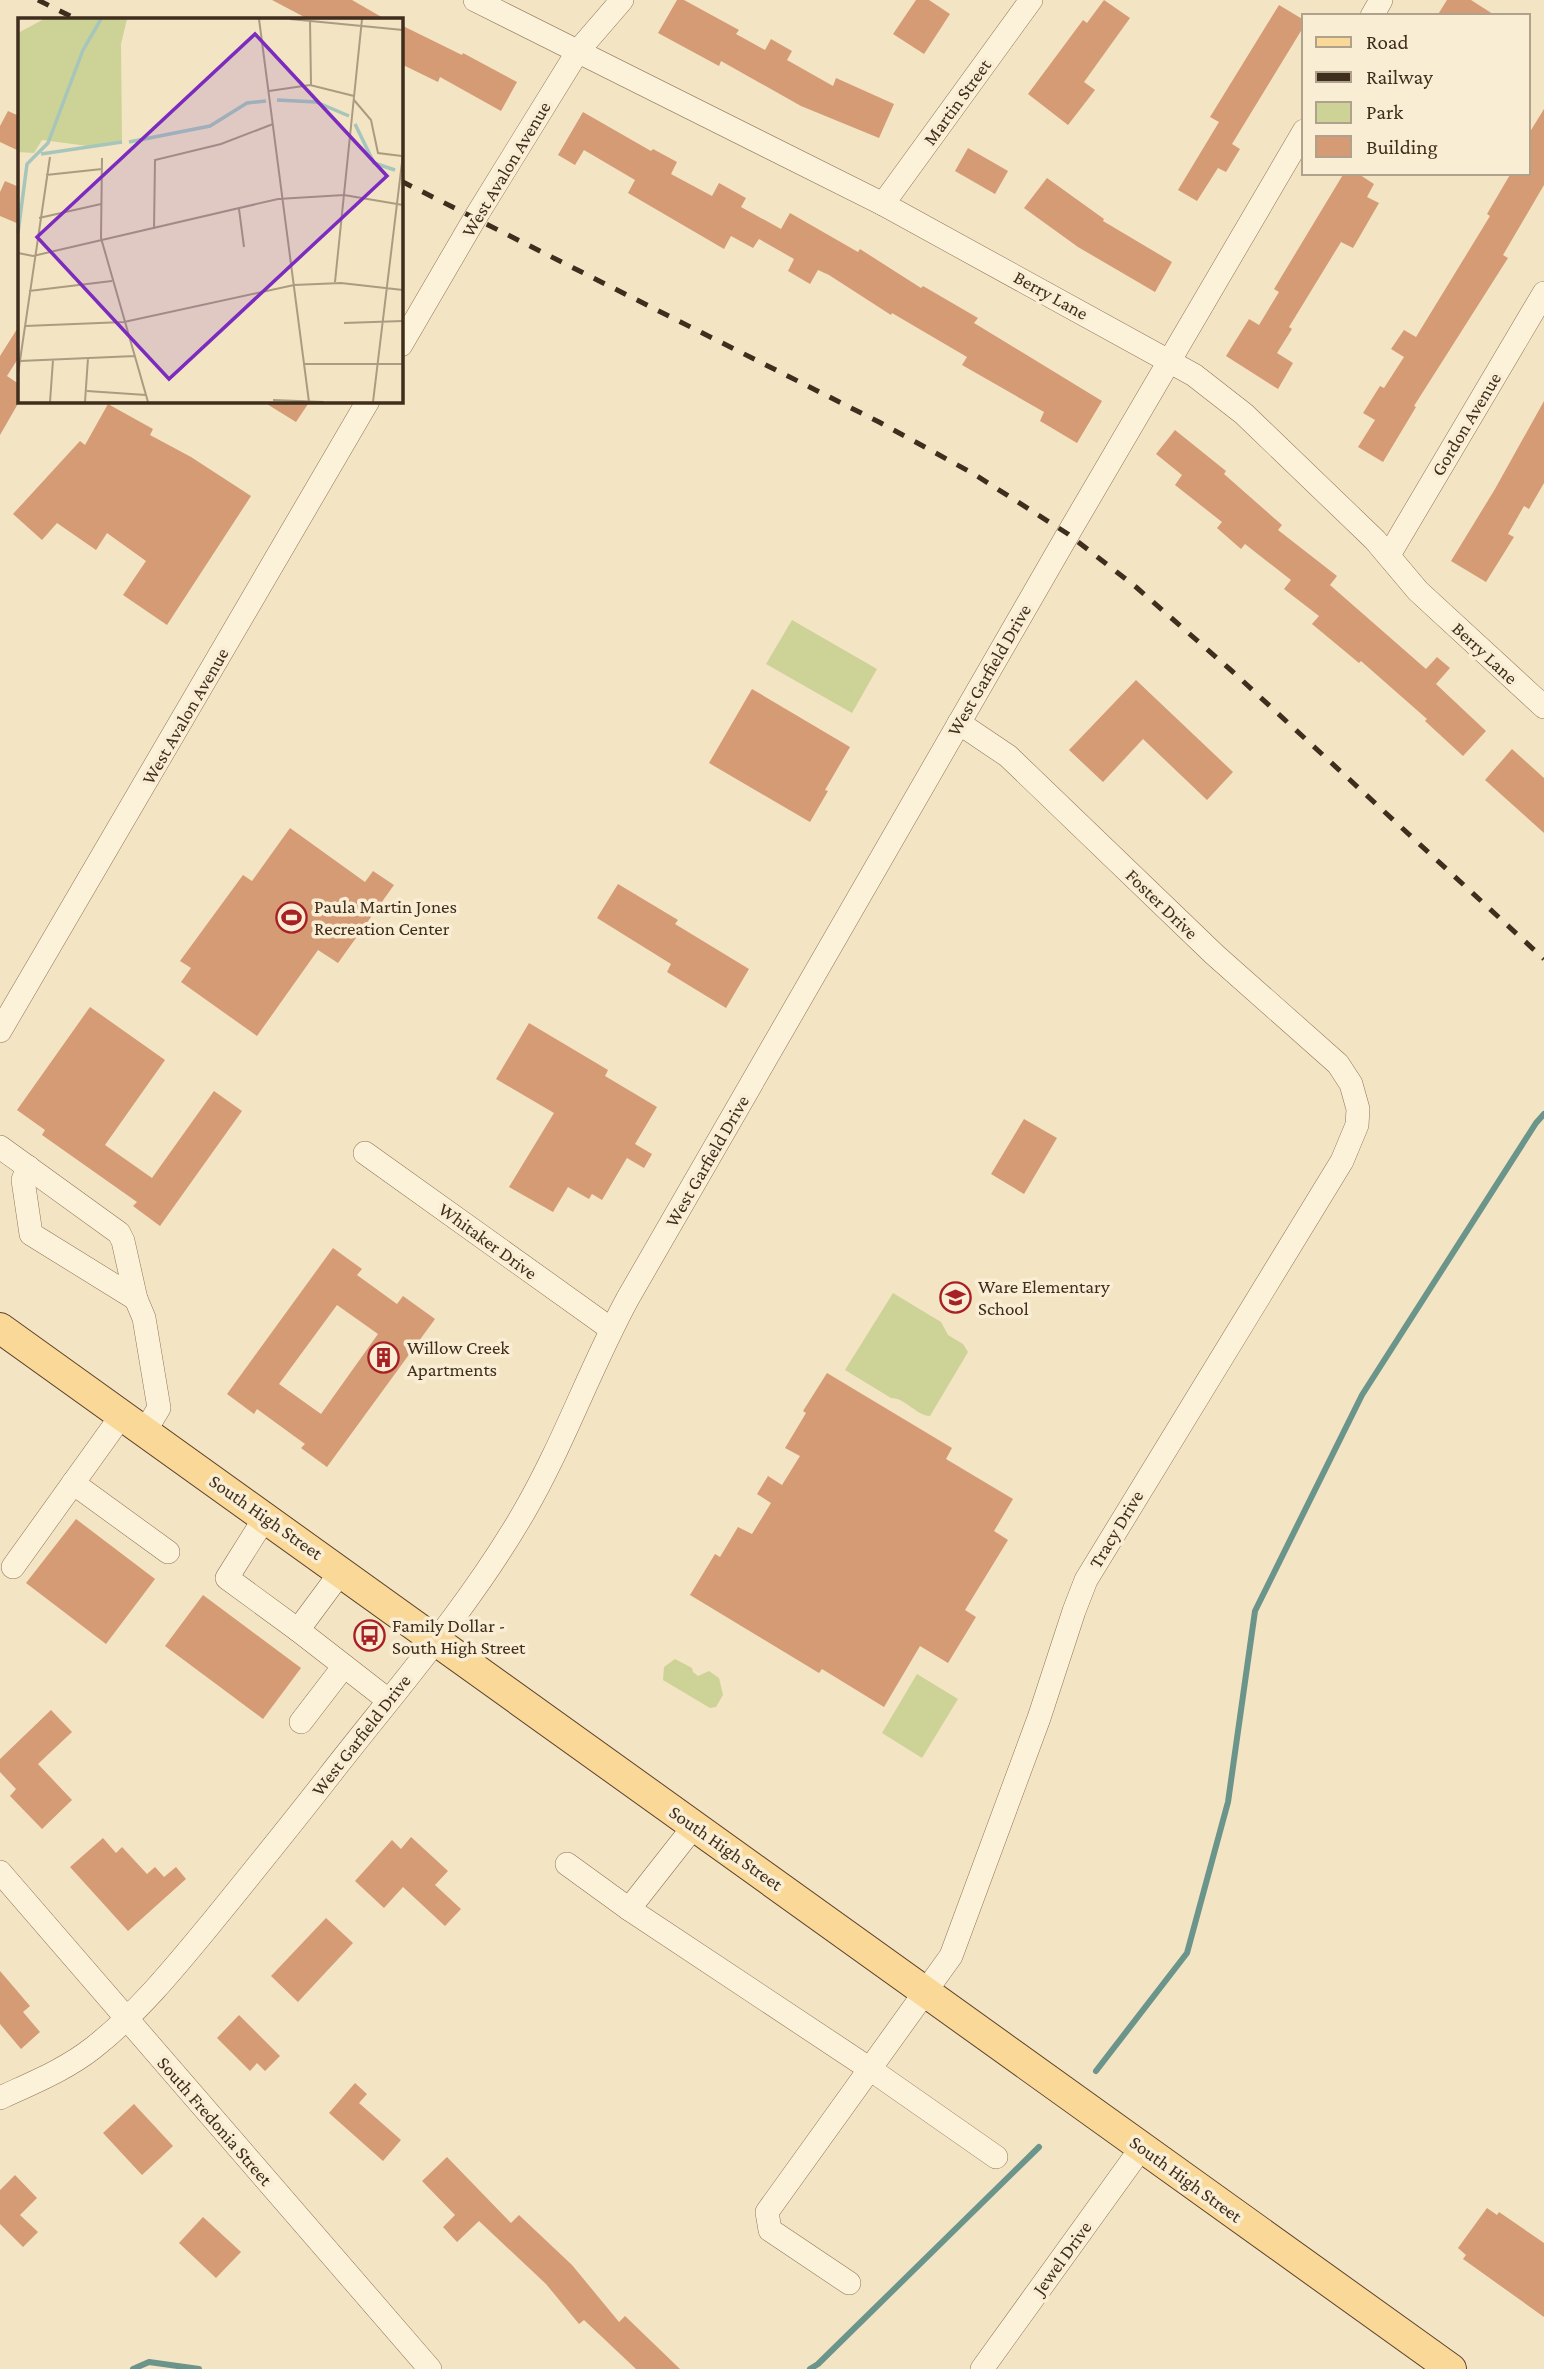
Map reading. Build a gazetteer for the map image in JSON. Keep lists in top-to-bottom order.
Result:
{
  "streets": {
    "main road": ["South High Street"],
    "street": [
      "Martin Street",
      "West Avalon Avenue",
      "Berry Lane",
      "Gordon Avenue",
      "West Garfield Drive",
      "Foster Drive",
      "Whitaker Drive",
      "Tracy Drive",
      "South Fredonia Street",
      "Jewel Drive"
    ]
  },
  "crossings": [
    ["Martin Street", "Berry Lane"],
    ["West Avalon Avenue", "Berry Lane"],
    ["Berry Lane", "Gordon Avenue"],
    ["Berry Lane", "West Garfield Drive"],
    ["West Garfield Drive", "Foster Drive"],
    ["West Garfield Drive", "Whitaker Drive"],
    ["West Garfield Drive", "South High Street"],
    ["West Garfield Drive", "South Fredonia Street"],
    ["Foster Drive", "Tracy Drive"],
    ["South High Street", "Tracy Drive"],
    ["South High Street", "Jewel Drive"]
  ],
  "places": {
    "sports": ["Paula Martin Jones Recreation Center"],
    "school or university": ["Ware Elementary School"],
    "building": ["Willow Creek Apartments"],
    "bus stop": ["Family Dollar - South High Street"]
  },
  "legend": [
    "Road",
    "Railway",
    "Park",
    "Building"
  ]
}
